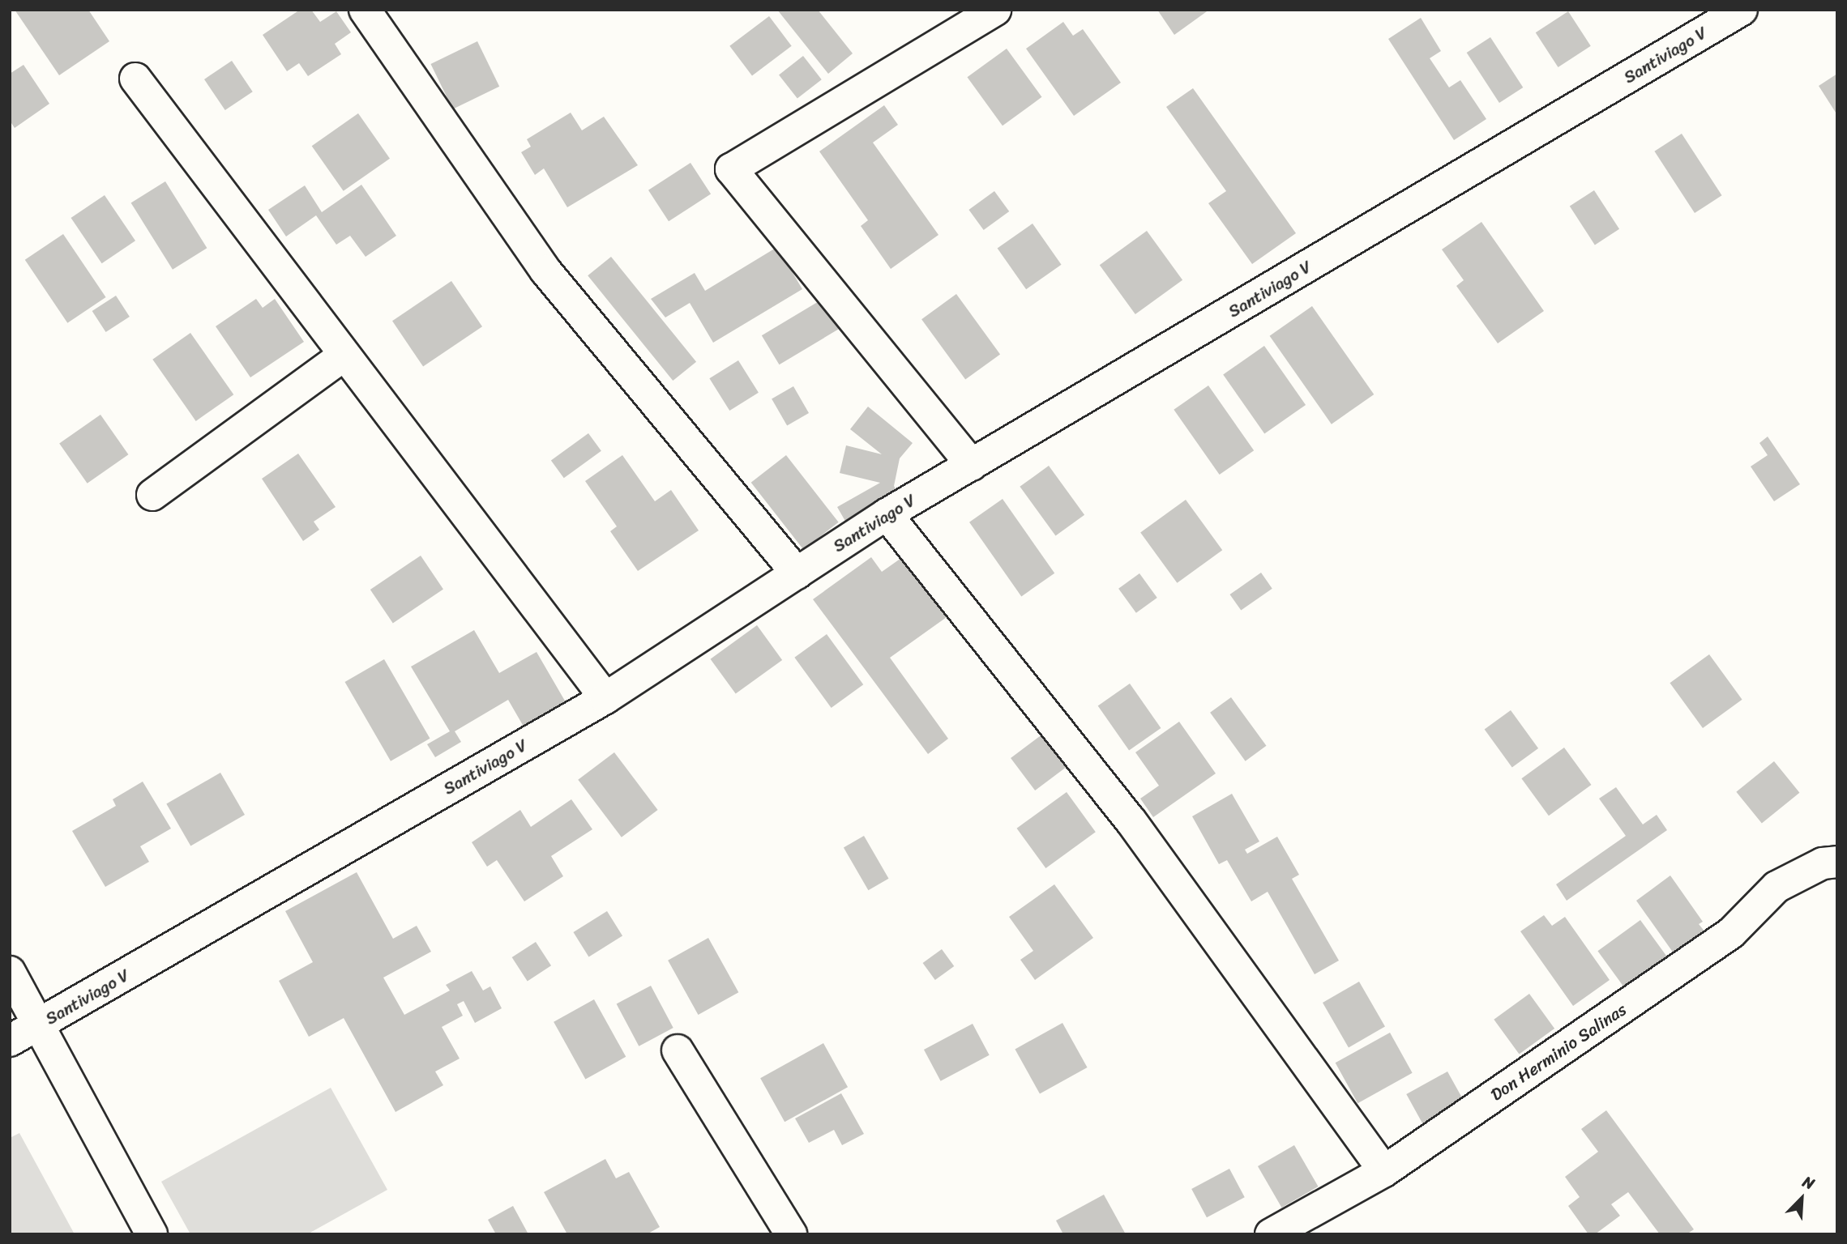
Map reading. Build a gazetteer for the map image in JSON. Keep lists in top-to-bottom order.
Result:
{
  "streets": {
    "street": ["Santiviago V", "Don Herminio Salinas"]
  },
  "north": "top right"
}
